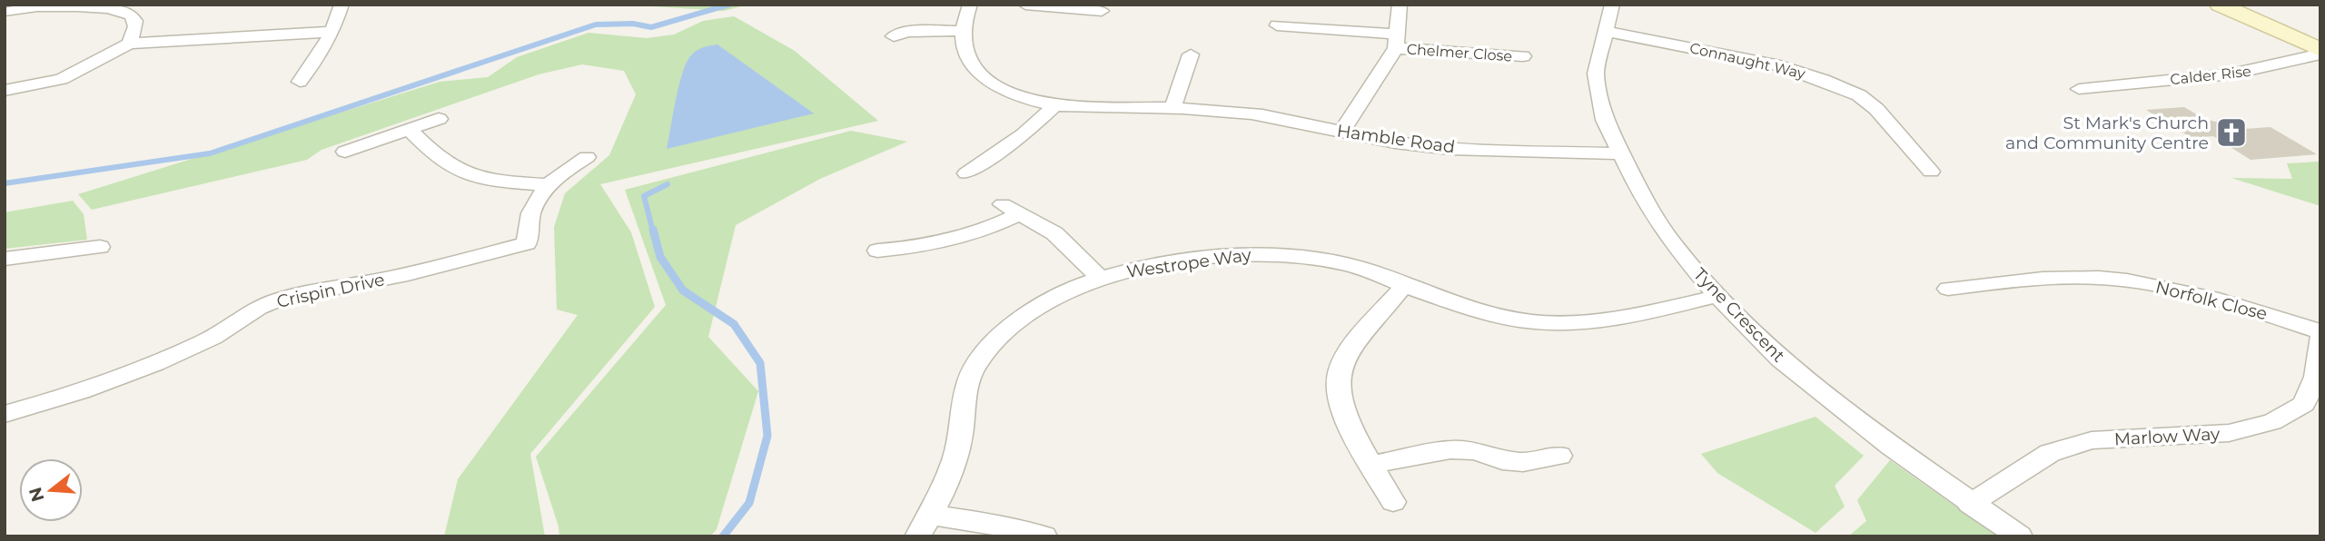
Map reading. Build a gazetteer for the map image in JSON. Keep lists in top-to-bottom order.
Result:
{
  "streets": {
    "street": [
      "Chelmer Close",
      "Connaught Way",
      "Calder Rise",
      "Hamble Road",
      "Westrope Way",
      "Crispin Drive",
      "Norfolk Close",
      "Tyne Crescent",
      "Marlow Way"
    ]
  },
  "crossings": [
    ["Chelmer Close", "Hamble Road"],
    ["Connaught Way", "Tyne Crescent"],
    ["Hamble Road", "Tyne Crescent"],
    ["Westrope Way", "Tyne Crescent"],
    ["Tyne Crescent", "Marlow Way"]
  ],
  "places": {
    "church": ["St Mark's Church and Community Centre"]
  },
  "north": "left"
}
